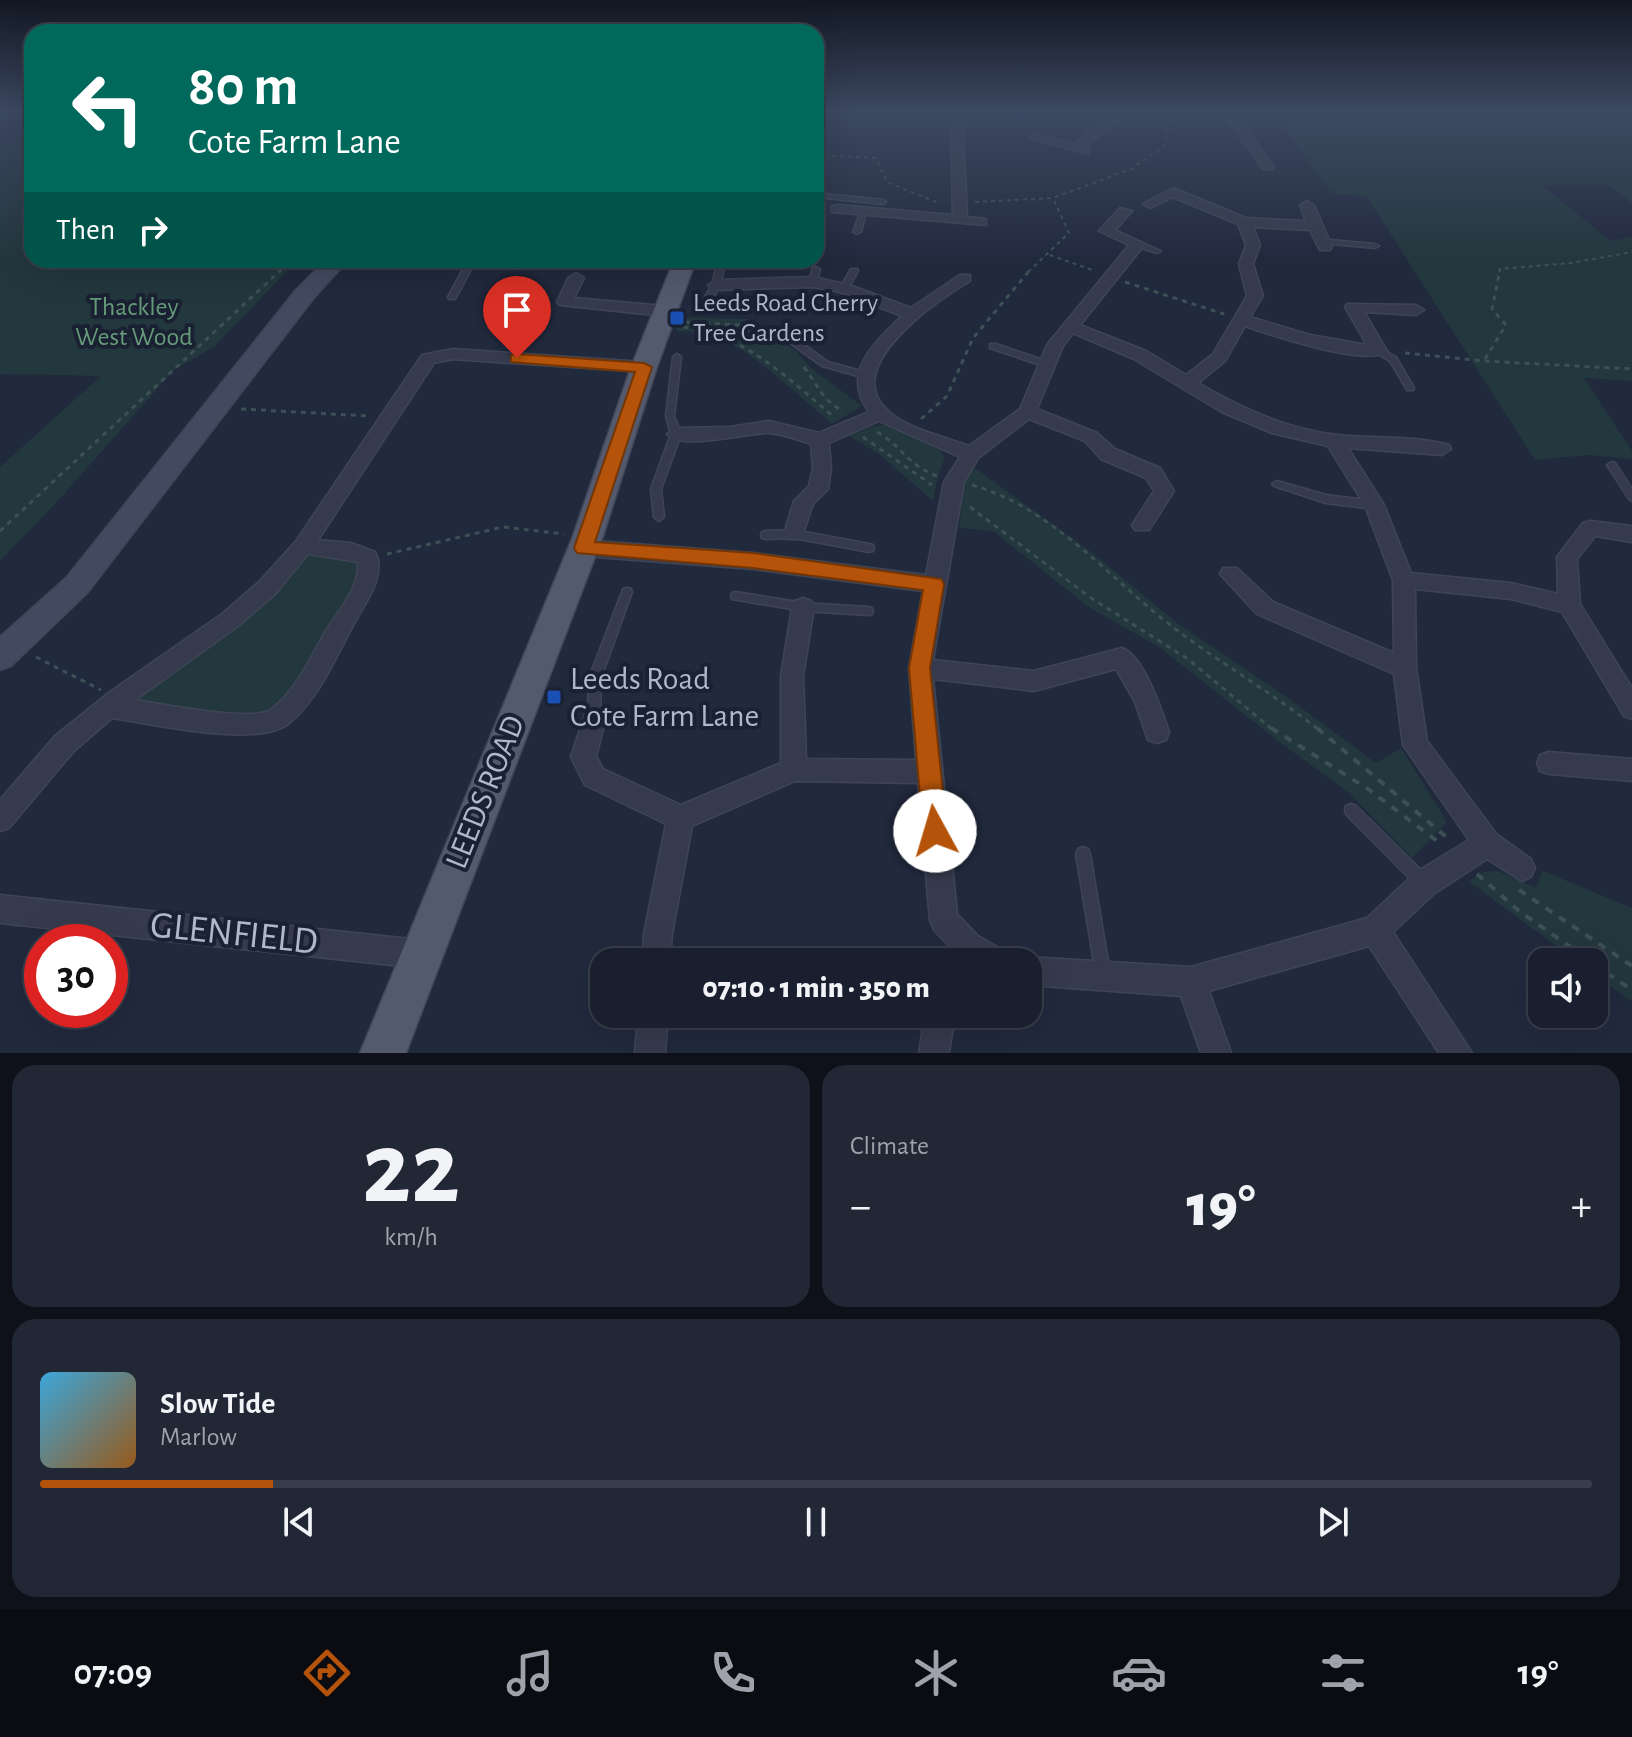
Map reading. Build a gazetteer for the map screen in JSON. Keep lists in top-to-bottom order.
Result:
{
  "streets": {
    "main road": ["LEEDS ROAD"],
    "street": ["GLENFIELD"]
  },
  "crossings": [
    ["LEEDS ROAD", "GLENFIELD"]
  ],
  "parks": ["Thackley West Wood"],
  "places": {
    "transit": ["Leeds Road Cherry Tree Gardens", "Leeds Road Cote Farm Lane"]
  },
  "page": {
    "turn": ["80 m", "Cote Farm Lane"],
    "then": "Then",
    "limit": "30",
    "trip": "07:10 · 1 min · 350 m",
    "tile": [
      ["22", "km/h"],
      "Climate"
    ],
    "heat": ["−", "19°", "+"],
    "song": ["Slow Tide", "Marlow"],
    "tabs": ["07:09", "19°"]
  }
}
